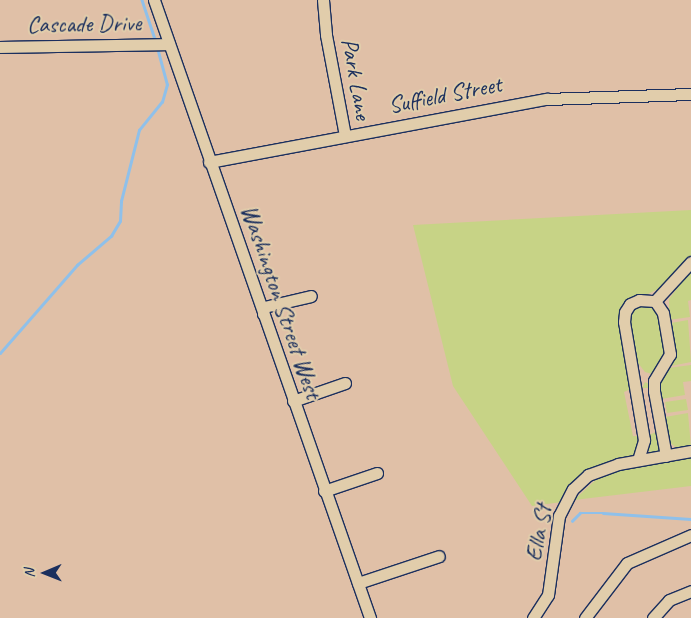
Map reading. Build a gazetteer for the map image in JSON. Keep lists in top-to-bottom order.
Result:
{
  "streets": {
    "street": [
      "Cascade Drive",
      "Park Lane",
      "Suffield Street",
      "Washington Street West",
      "Ella St"
    ]
  },
  "crossings": [
    ["Cascade Drive", "Washington Street West"],
    ["Park Lane", "Suffield Street"],
    ["Suffield Street", "Washington Street West"]
  ],
  "north": "left"
}
